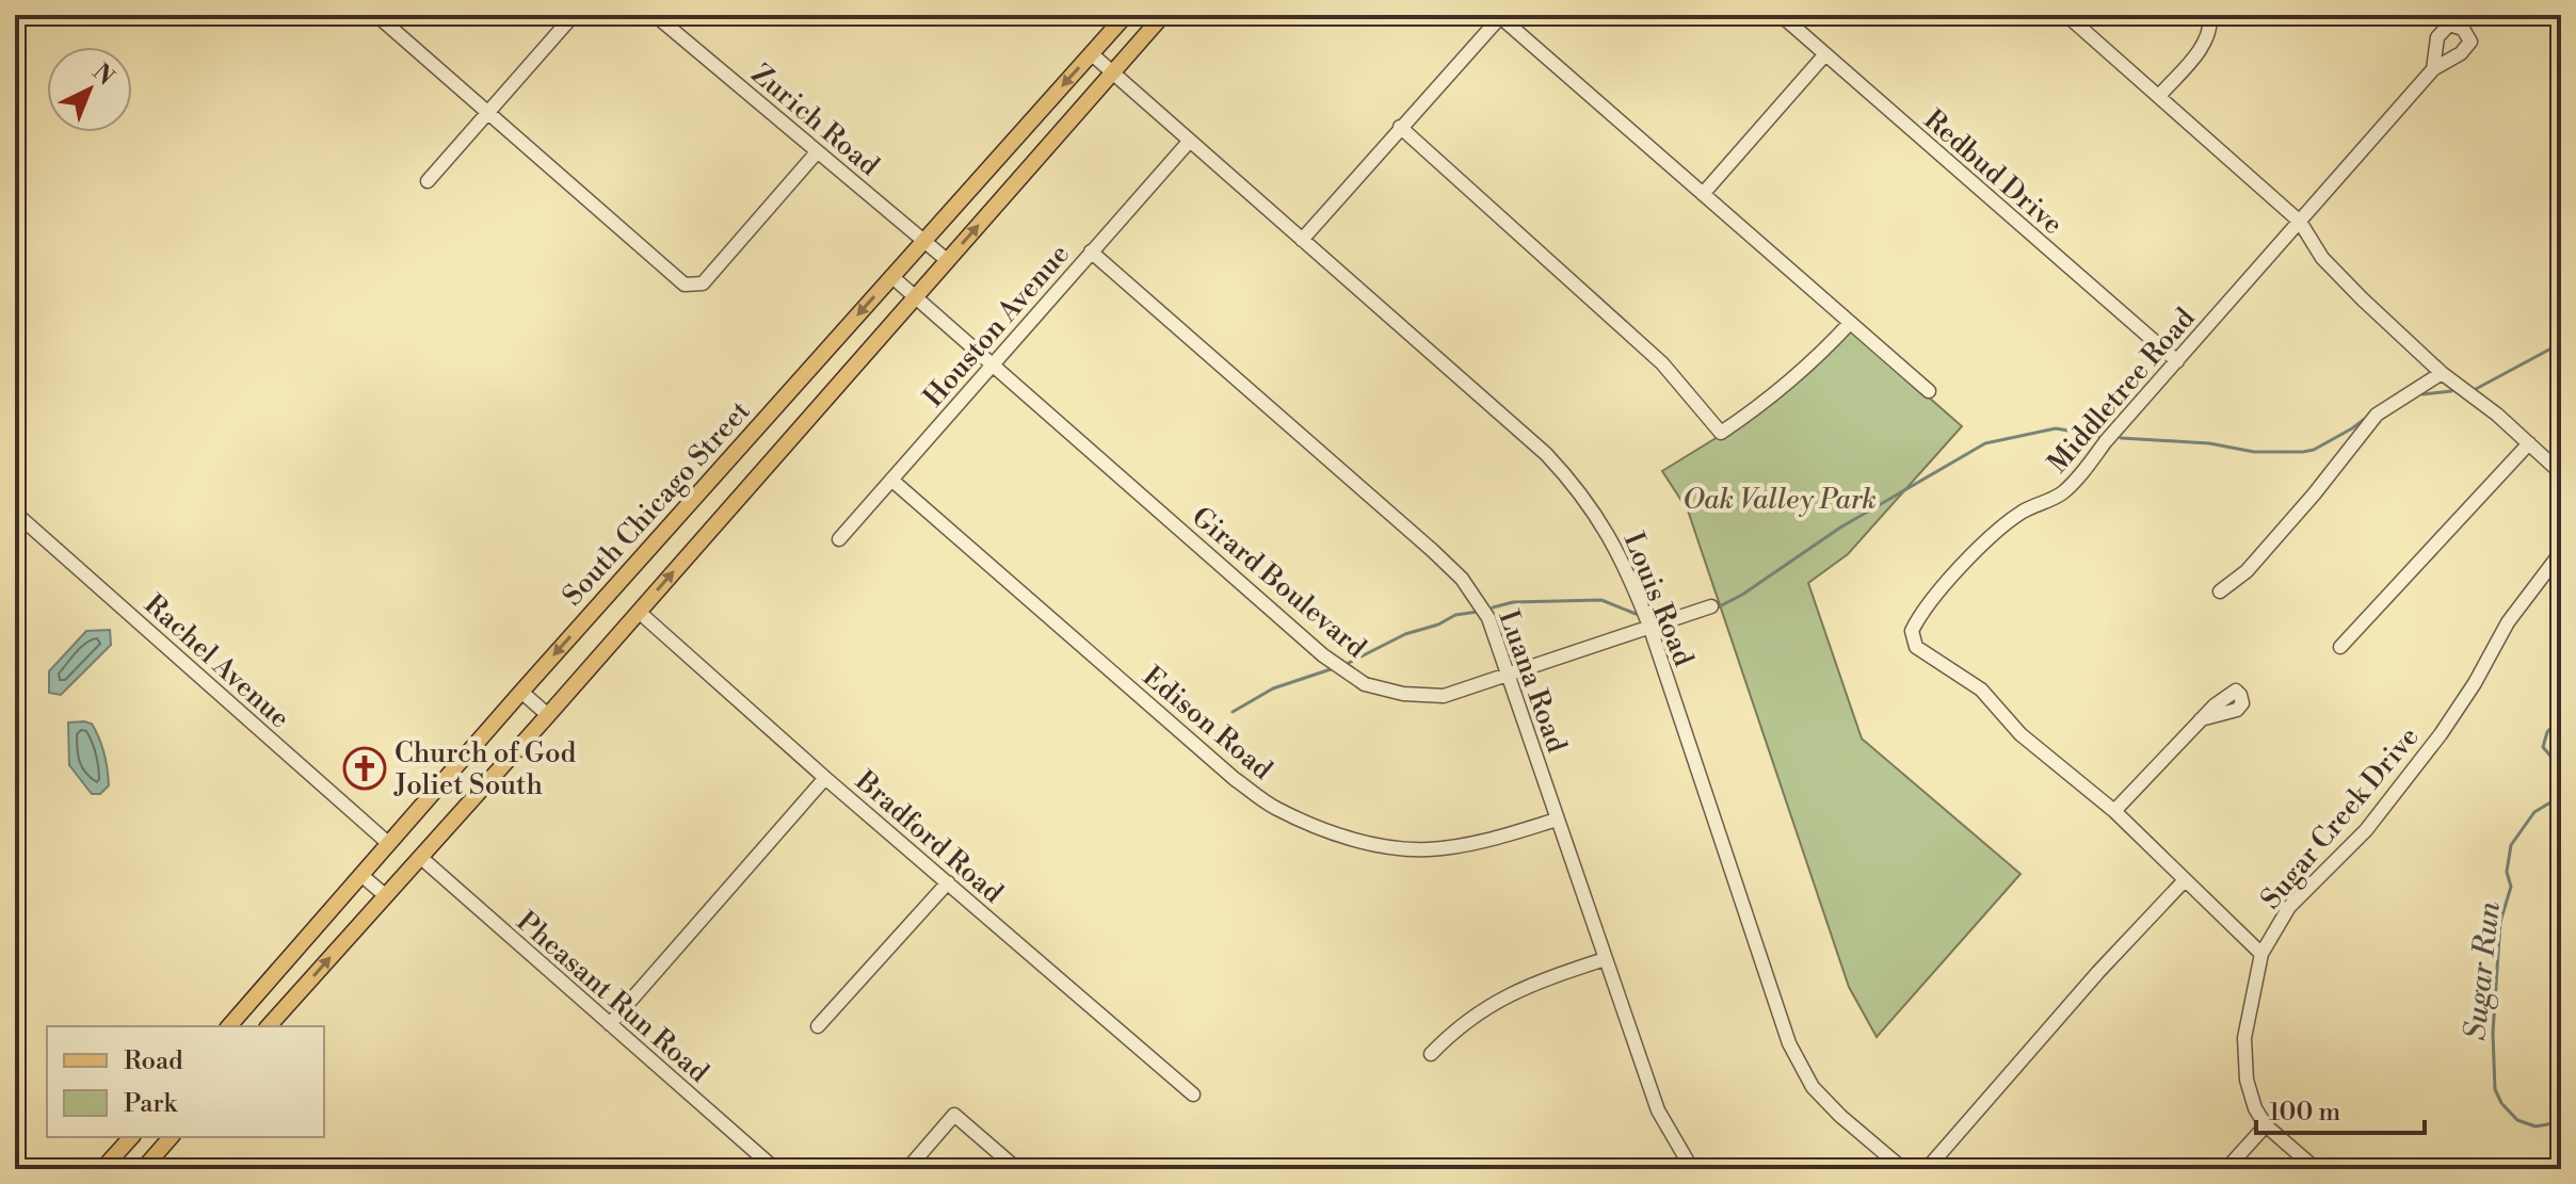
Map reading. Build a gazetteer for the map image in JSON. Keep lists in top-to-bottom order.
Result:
{
  "streets": {
    "main road": ["South Chicago Street"],
    "street": [
      "Zurich Road",
      "Redbud Drive",
      "Houston Avenue",
      "Middletree Road",
      "Girard Boulevard",
      "Louis Road",
      "Rachel Avenue",
      "Luana Road",
      "Edison Road",
      "Sugar Creek Drive",
      "Bradford Road",
      "Pheasant Run Road"
    ]
  },
  "crossings": [
    ["Zurich Road", "South Chicago Street"],
    ["Redbud Drive", "Middletree Road"],
    ["Houston Avenue", "Girard Boulevard"],
    ["Houston Avenue", "Louis Road"],
    ["Houston Avenue", "Luana Road"],
    ["Houston Avenue", "Edison Road"],
    ["Middletree Road", "Sugar Creek Drive"],
    ["South Chicago Street", "Girard Boulevard"],
    ["South Chicago Street", "Louis Road"],
    ["South Chicago Street", "Rachel Avenue"],
    ["South Chicago Street", "Bradford Road"],
    ["South Chicago Street", "Pheasant Run Road"],
    ["Girard Boulevard", "Louis Road"],
    ["Girard Boulevard", "Luana Road"],
    ["Luana Road", "Edison Road"]
  ],
  "water": ["Sugar Run"],
  "parks": ["Oak Valley Park"],
  "places": {
    "church": ["Church of God Joliet South"]
  },
  "legend": ["Road", "Park"],
  "scale_bar": "100 m",
  "north": "top right"
}
